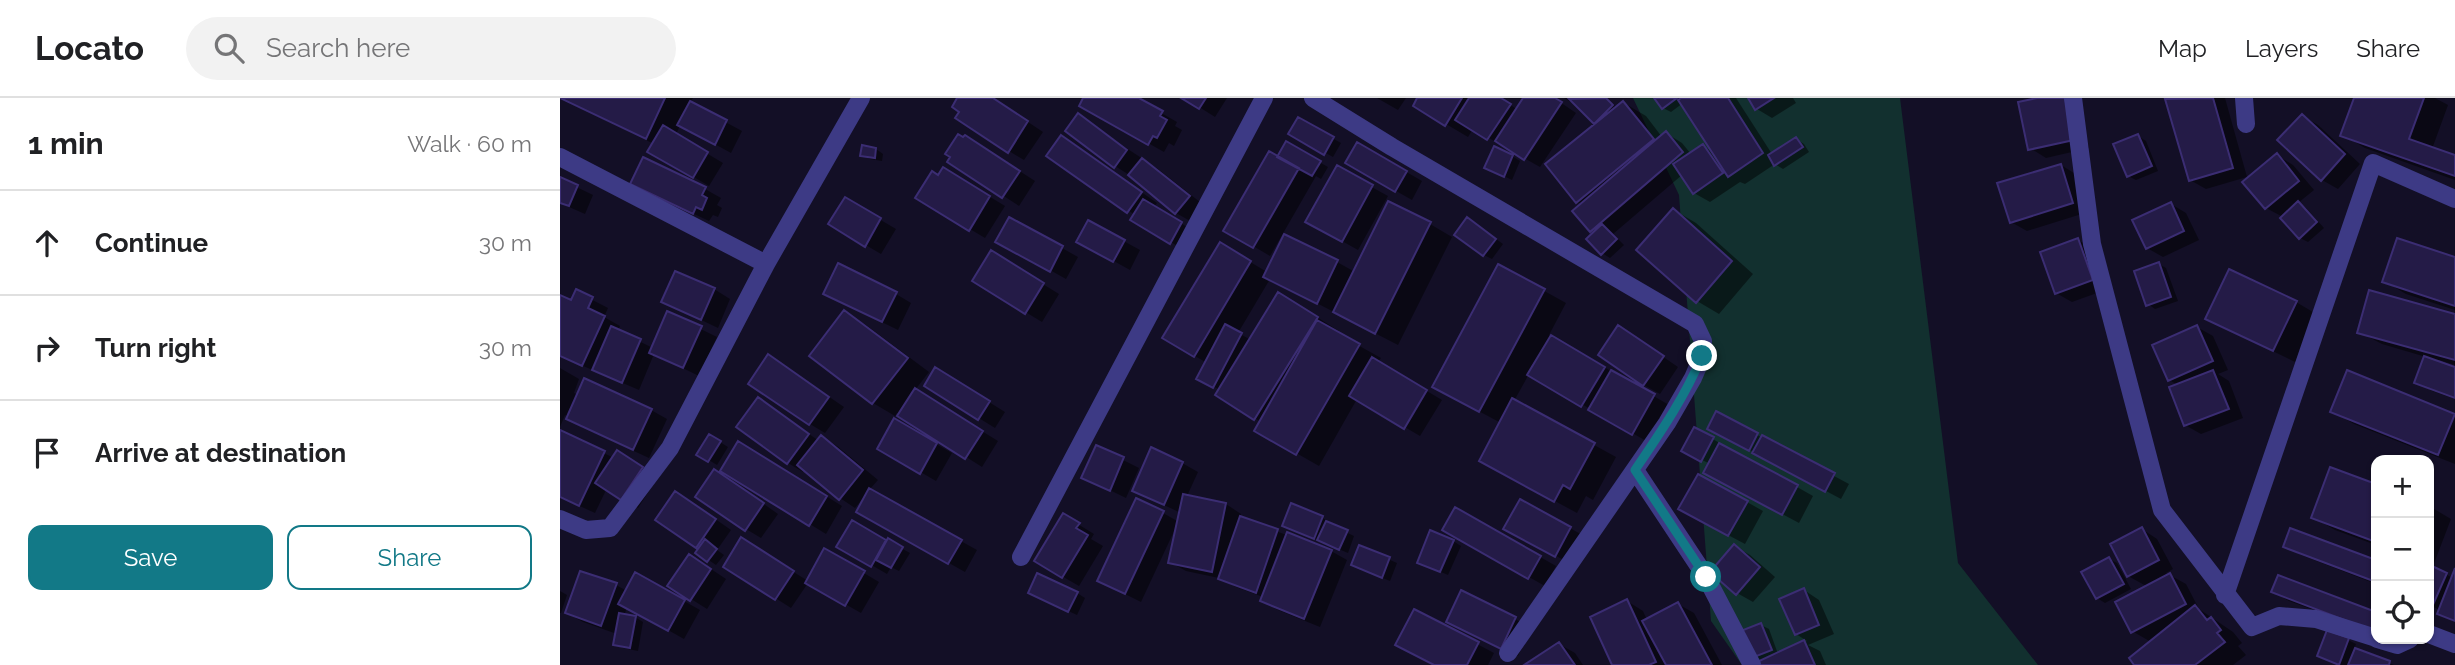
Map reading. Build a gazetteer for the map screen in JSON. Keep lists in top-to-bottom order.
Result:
{
  "page": {
    "header": "Locato",
    "search": "Search here",
    "nav": ["Map", "Layers", "Share"],
    "heading": ["1 min", "Walk · 60 m"],
    "list": [
      ["Continue", "30 m"],
      ["Turn right", "30 m"],
      "Arrive at destination"
    ],
    "map_buttons": ["+", "−"],
    "buttons": ["Save", "Share"]
  }
}
